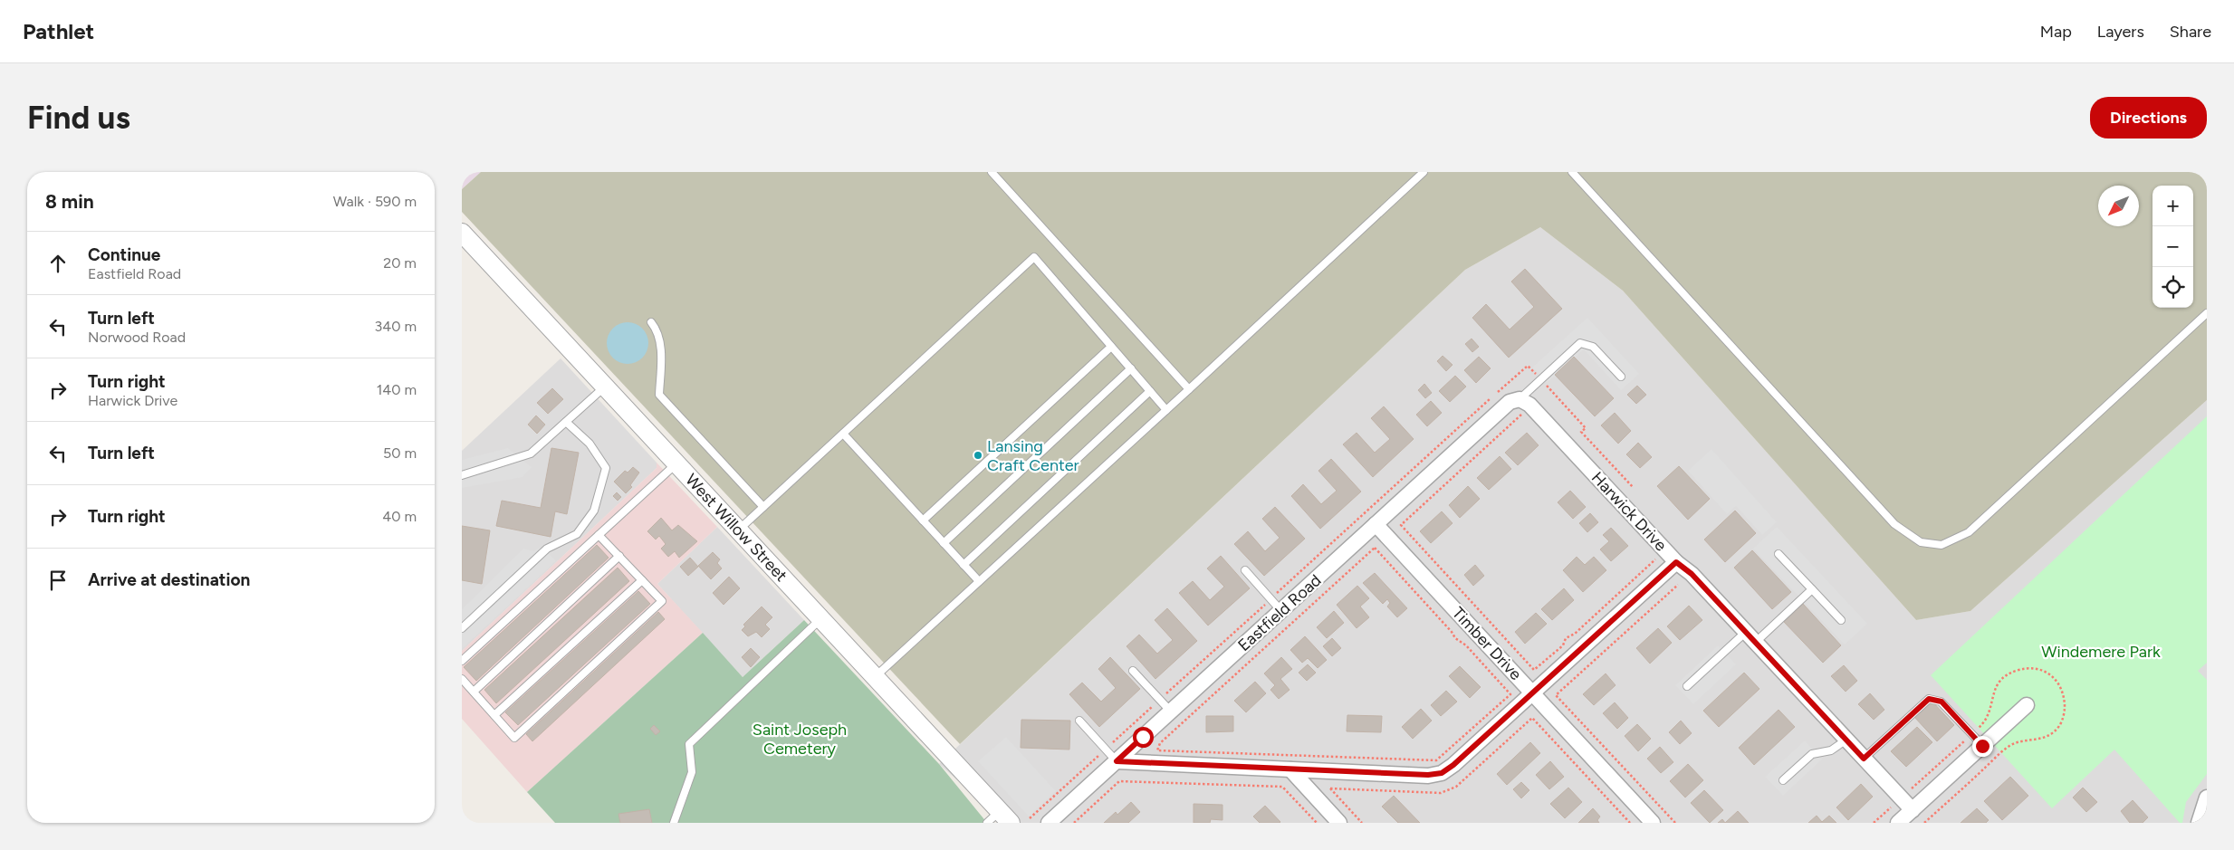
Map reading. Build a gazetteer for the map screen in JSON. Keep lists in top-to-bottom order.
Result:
{
  "streets": {
    "street": [
      "Harwick Drive",
      "West Willow Street",
      "Eastfield Road",
      "Timber Drive"
    ]
  },
  "crossings": [
    ["Harwick Drive", "Eastfield Road"],
    ["Eastfield Road", "Timber Drive"]
  ],
  "parks": ["Windemere Park", "Saint Joseph Cemetery"],
  "places": ["Lansing Craft Center"],
  "north": "bottom left",
  "page": {
    "header": "Pathlet",
    "nav": ["Map", "Layers", "Share"],
    "buttons": "Directions",
    "title": "Find us",
    "heading": ["8 min", "Walk · 590 m"],
    "map_buttons": ["+", "−"],
    "list": [
      ["Continue", "Eastfield Road", "20 m"],
      ["Turn left", "Norwood Road", "340 m"],
      ["Turn right", "Harwick Drive", "140 m"],
      ["Turn left", "50 m"],
      ["Turn right", "40 m"],
      "Arrive at destination"
    ]
  }
}
